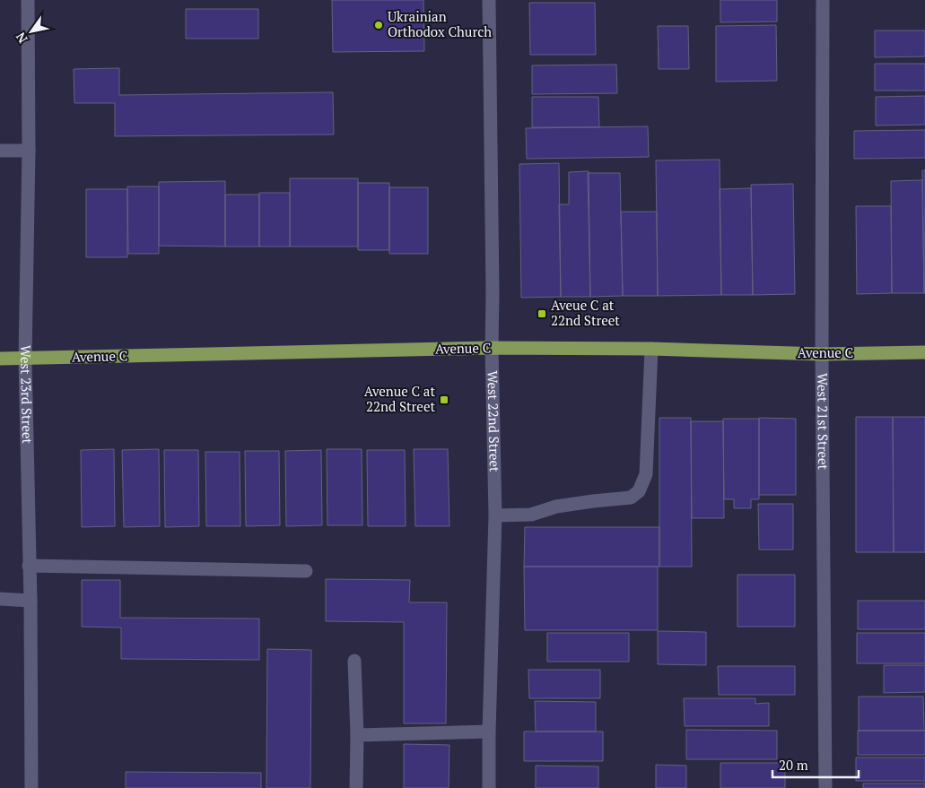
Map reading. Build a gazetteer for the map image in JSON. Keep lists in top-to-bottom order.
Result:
{
  "streets": {
    "main road": ["Avenue C"],
    "street": ["West 23rd Street", "West 22nd Street", "West 21st Street"]
  },
  "crossings": [
    ["Avenue C", "West 23rd Street"],
    ["Avenue C", "West 22nd Street"],
    ["Avenue C", "West 21st Street"]
  ],
  "places": {
    "other": ["Ukrainian Orthodox Church"],
    "transit": ["Aveue C at 22nd Street", "Avenue C at 22nd Street"]
  },
  "scale_bar": "20 m",
  "north": "bottom left"
}
